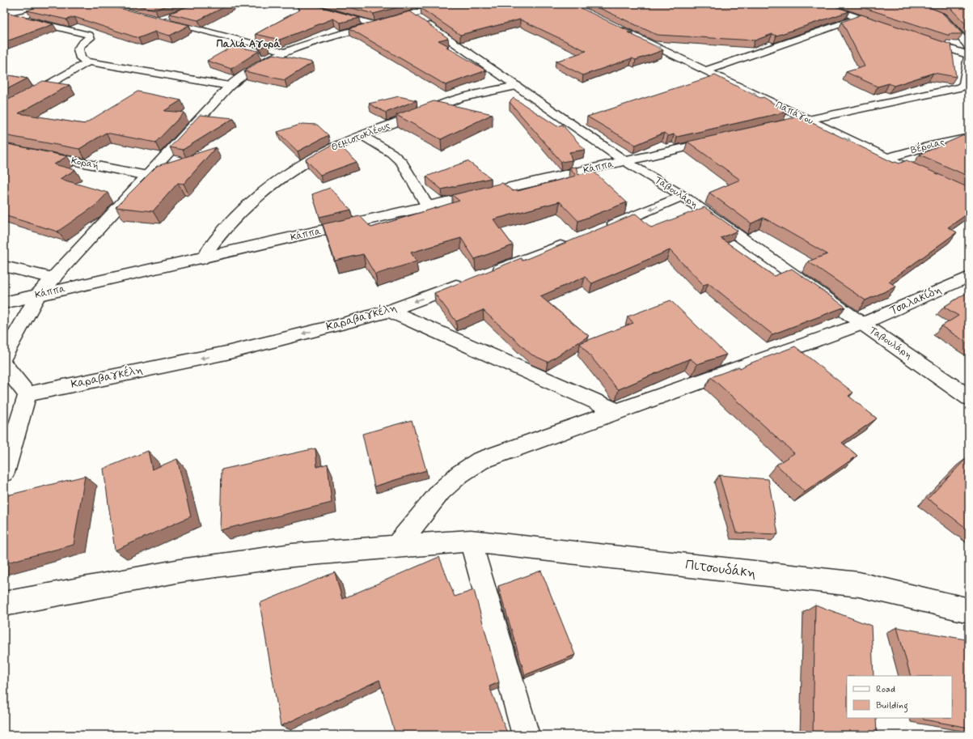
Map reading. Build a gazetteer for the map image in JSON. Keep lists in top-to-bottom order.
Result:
{
  "streets": {
    "street": [
      "Παπάγου",
      "Θεμιστοκλέους",
      "Βέροιας",
      "Κοραή",
      "Κάππα",
      "Ταβουλάρη",
      "Τσαλακίδη",
      "Καραβαγκέλη",
      "Πιτσουδάκη"
    ]
  },
  "crossings": [
    ["Παπάγου", "Βέροιας"],
    ["Θεμιστοκλέους", "Κάππα"],
    ["Θεμιστοκλέους", "Ταβουλάρη"],
    ["Κάππα", "Ταβουλάρη"],
    ["Ταβουλάρη", "Τσαλακίδη"],
    ["Τσαλακίδη", "Πιτσουδάκη"]
  ],
  "one_way": ["Καραβαγκέλη"],
  "districts": ["Παλιά Αγορά"],
  "legend": ["Road", "Building"]
}
